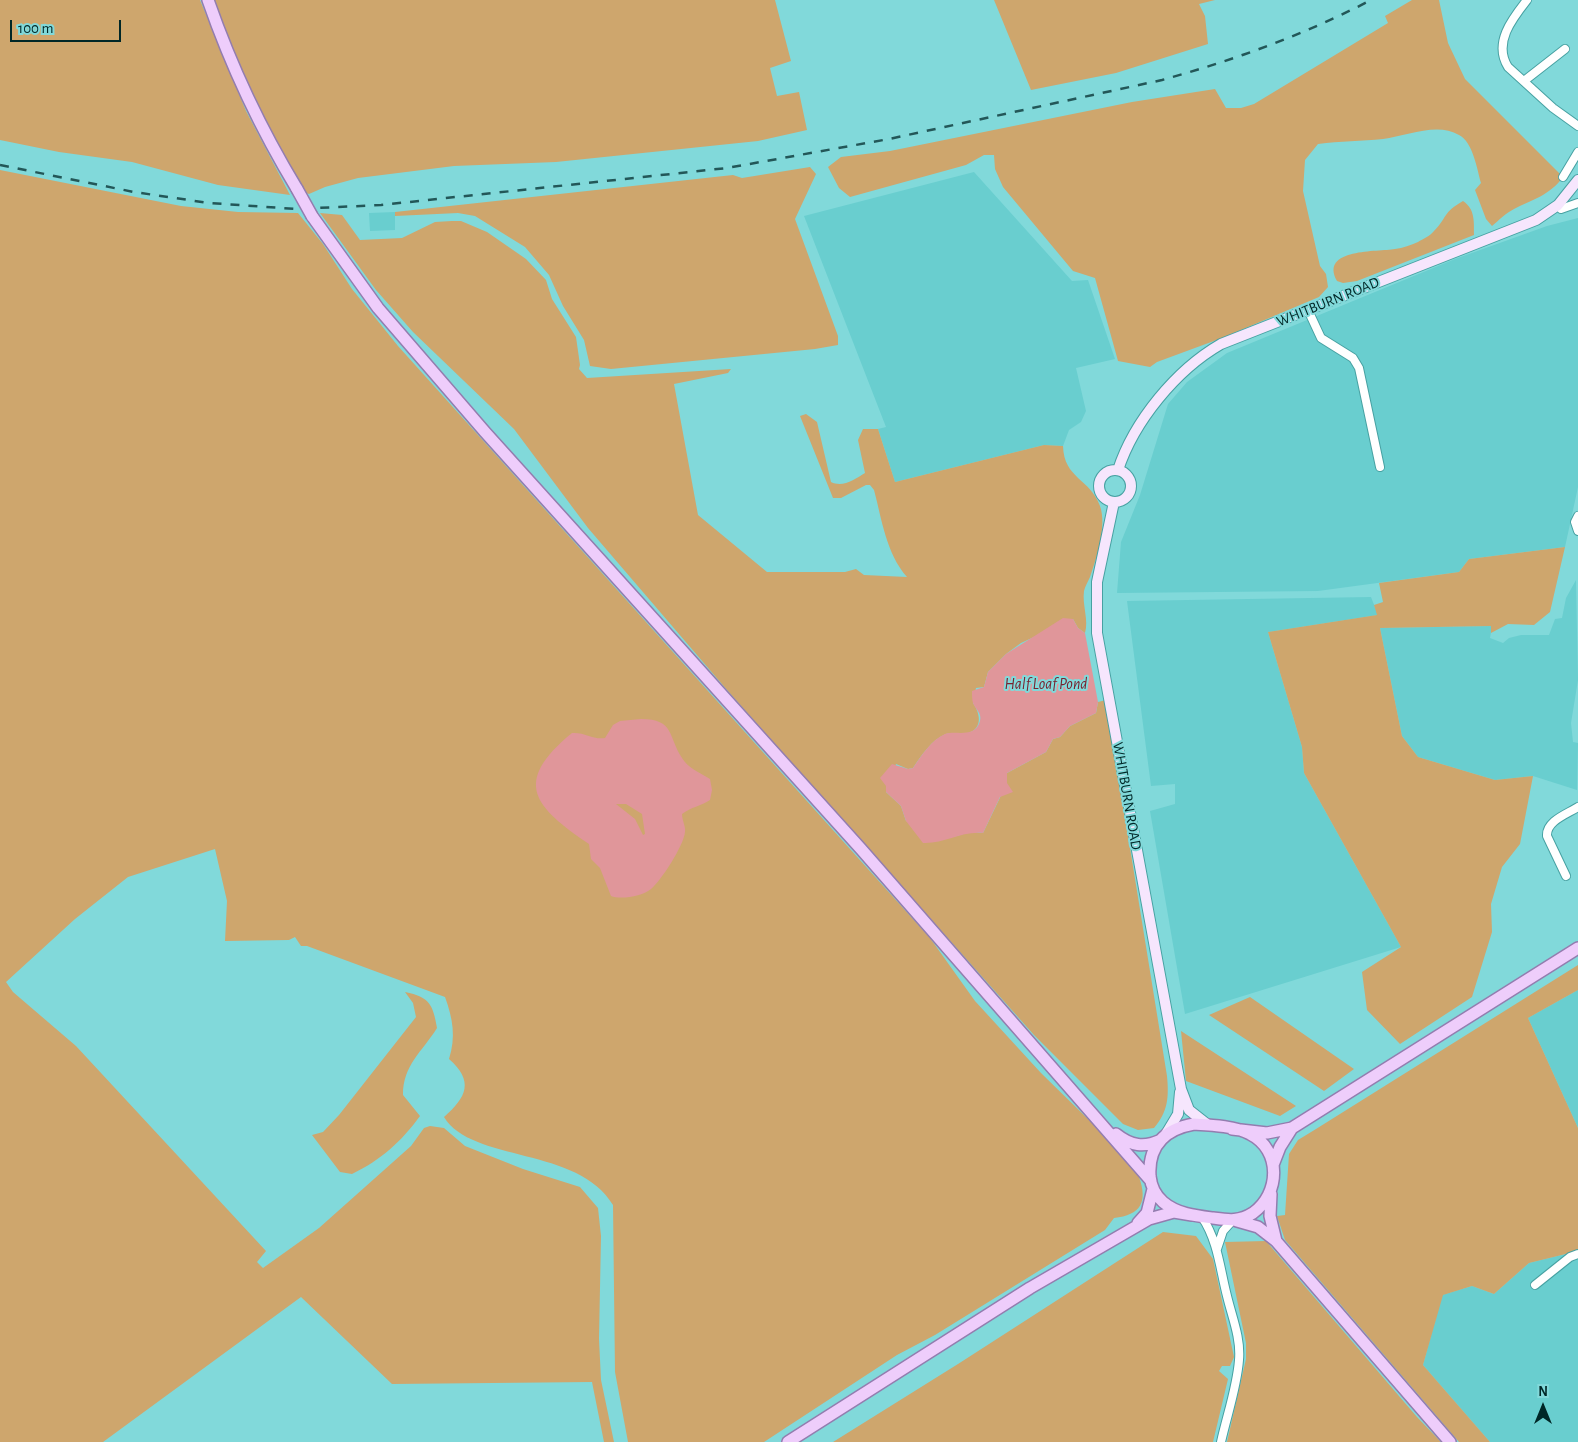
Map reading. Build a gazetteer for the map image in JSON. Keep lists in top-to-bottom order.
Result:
{
  "streets": {
    "main road": ["WHITBURN ROAD"]
  },
  "water": ["Half Loaf Pond"],
  "scale_bar": "100 m",
  "north": "top"
}
